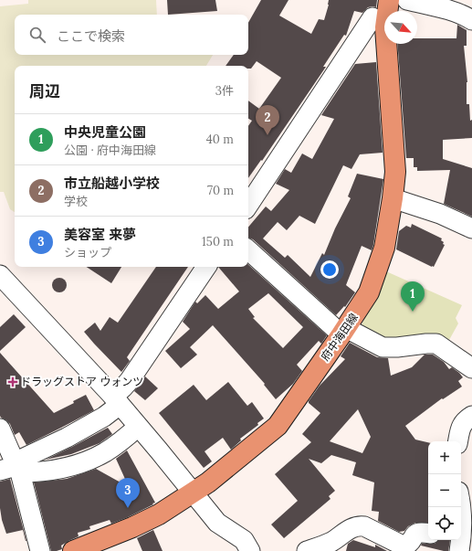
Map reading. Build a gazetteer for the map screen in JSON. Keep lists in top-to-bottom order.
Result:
{
  "streets": {
    "main road": ["府中海田線"]
  },
  "places": {
    "health": ["ドラッグストア ウォンツ"]
  },
  "north": "bottom right",
  "page": {
    "search": "ここで検索",
    "heading": ["周辺", "3件"],
    "pins": ["2", "1", "3"],
    "list": [
      {
        "mark": "1",
        "name": "中央児童公園",
        "note": "公園 · 府中海田線",
        "value": "40 m"
      },
      {
        "mark": "2",
        "name": "市立船越小学校",
        "note": "学校",
        "value": "70 m"
      },
      {
        "mark": "3",
        "name": "美容室 来夢",
        "note": "ショップ",
        "value": "150 m"
      }
    ],
    "map_buttons": ["+", "−"]
  }
}
